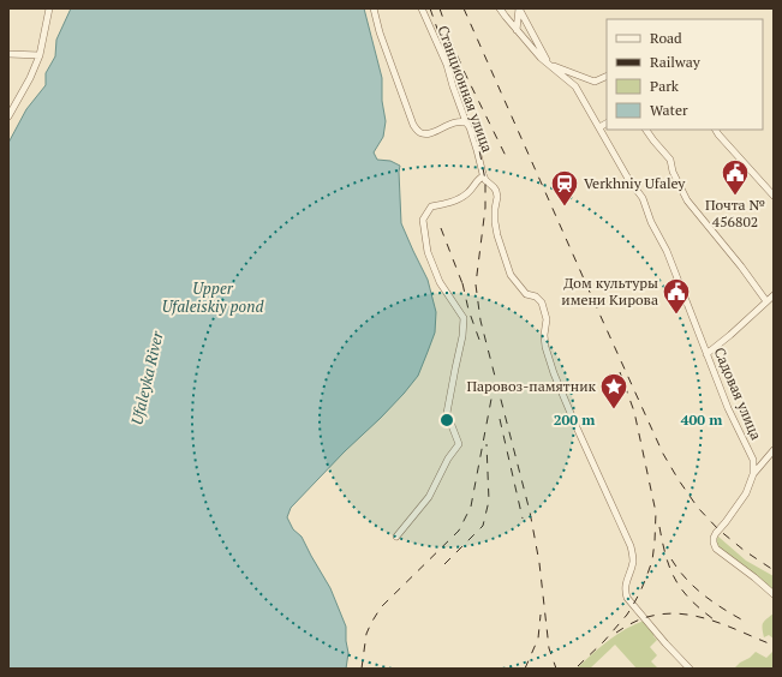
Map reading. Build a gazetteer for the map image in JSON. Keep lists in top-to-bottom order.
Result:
{
  "streets": {
    "street": ["Станционная улица", "Садовая улица"]
  },
  "water": ["Upper Ufaleiskiy pond", "Ufaleyka River"],
  "places": {
    "public building": ["Почта № 456802", "Дом культуры имени Кирова"],
    "station": ["Verkhniy Ufaley"],
    "place": ["Паровоз-памятник"]
  },
  "legend": [
    "Road",
    "Railway",
    "Park",
    "Water"
  ],
  "rings": ["200 m", "400 m"]
}
